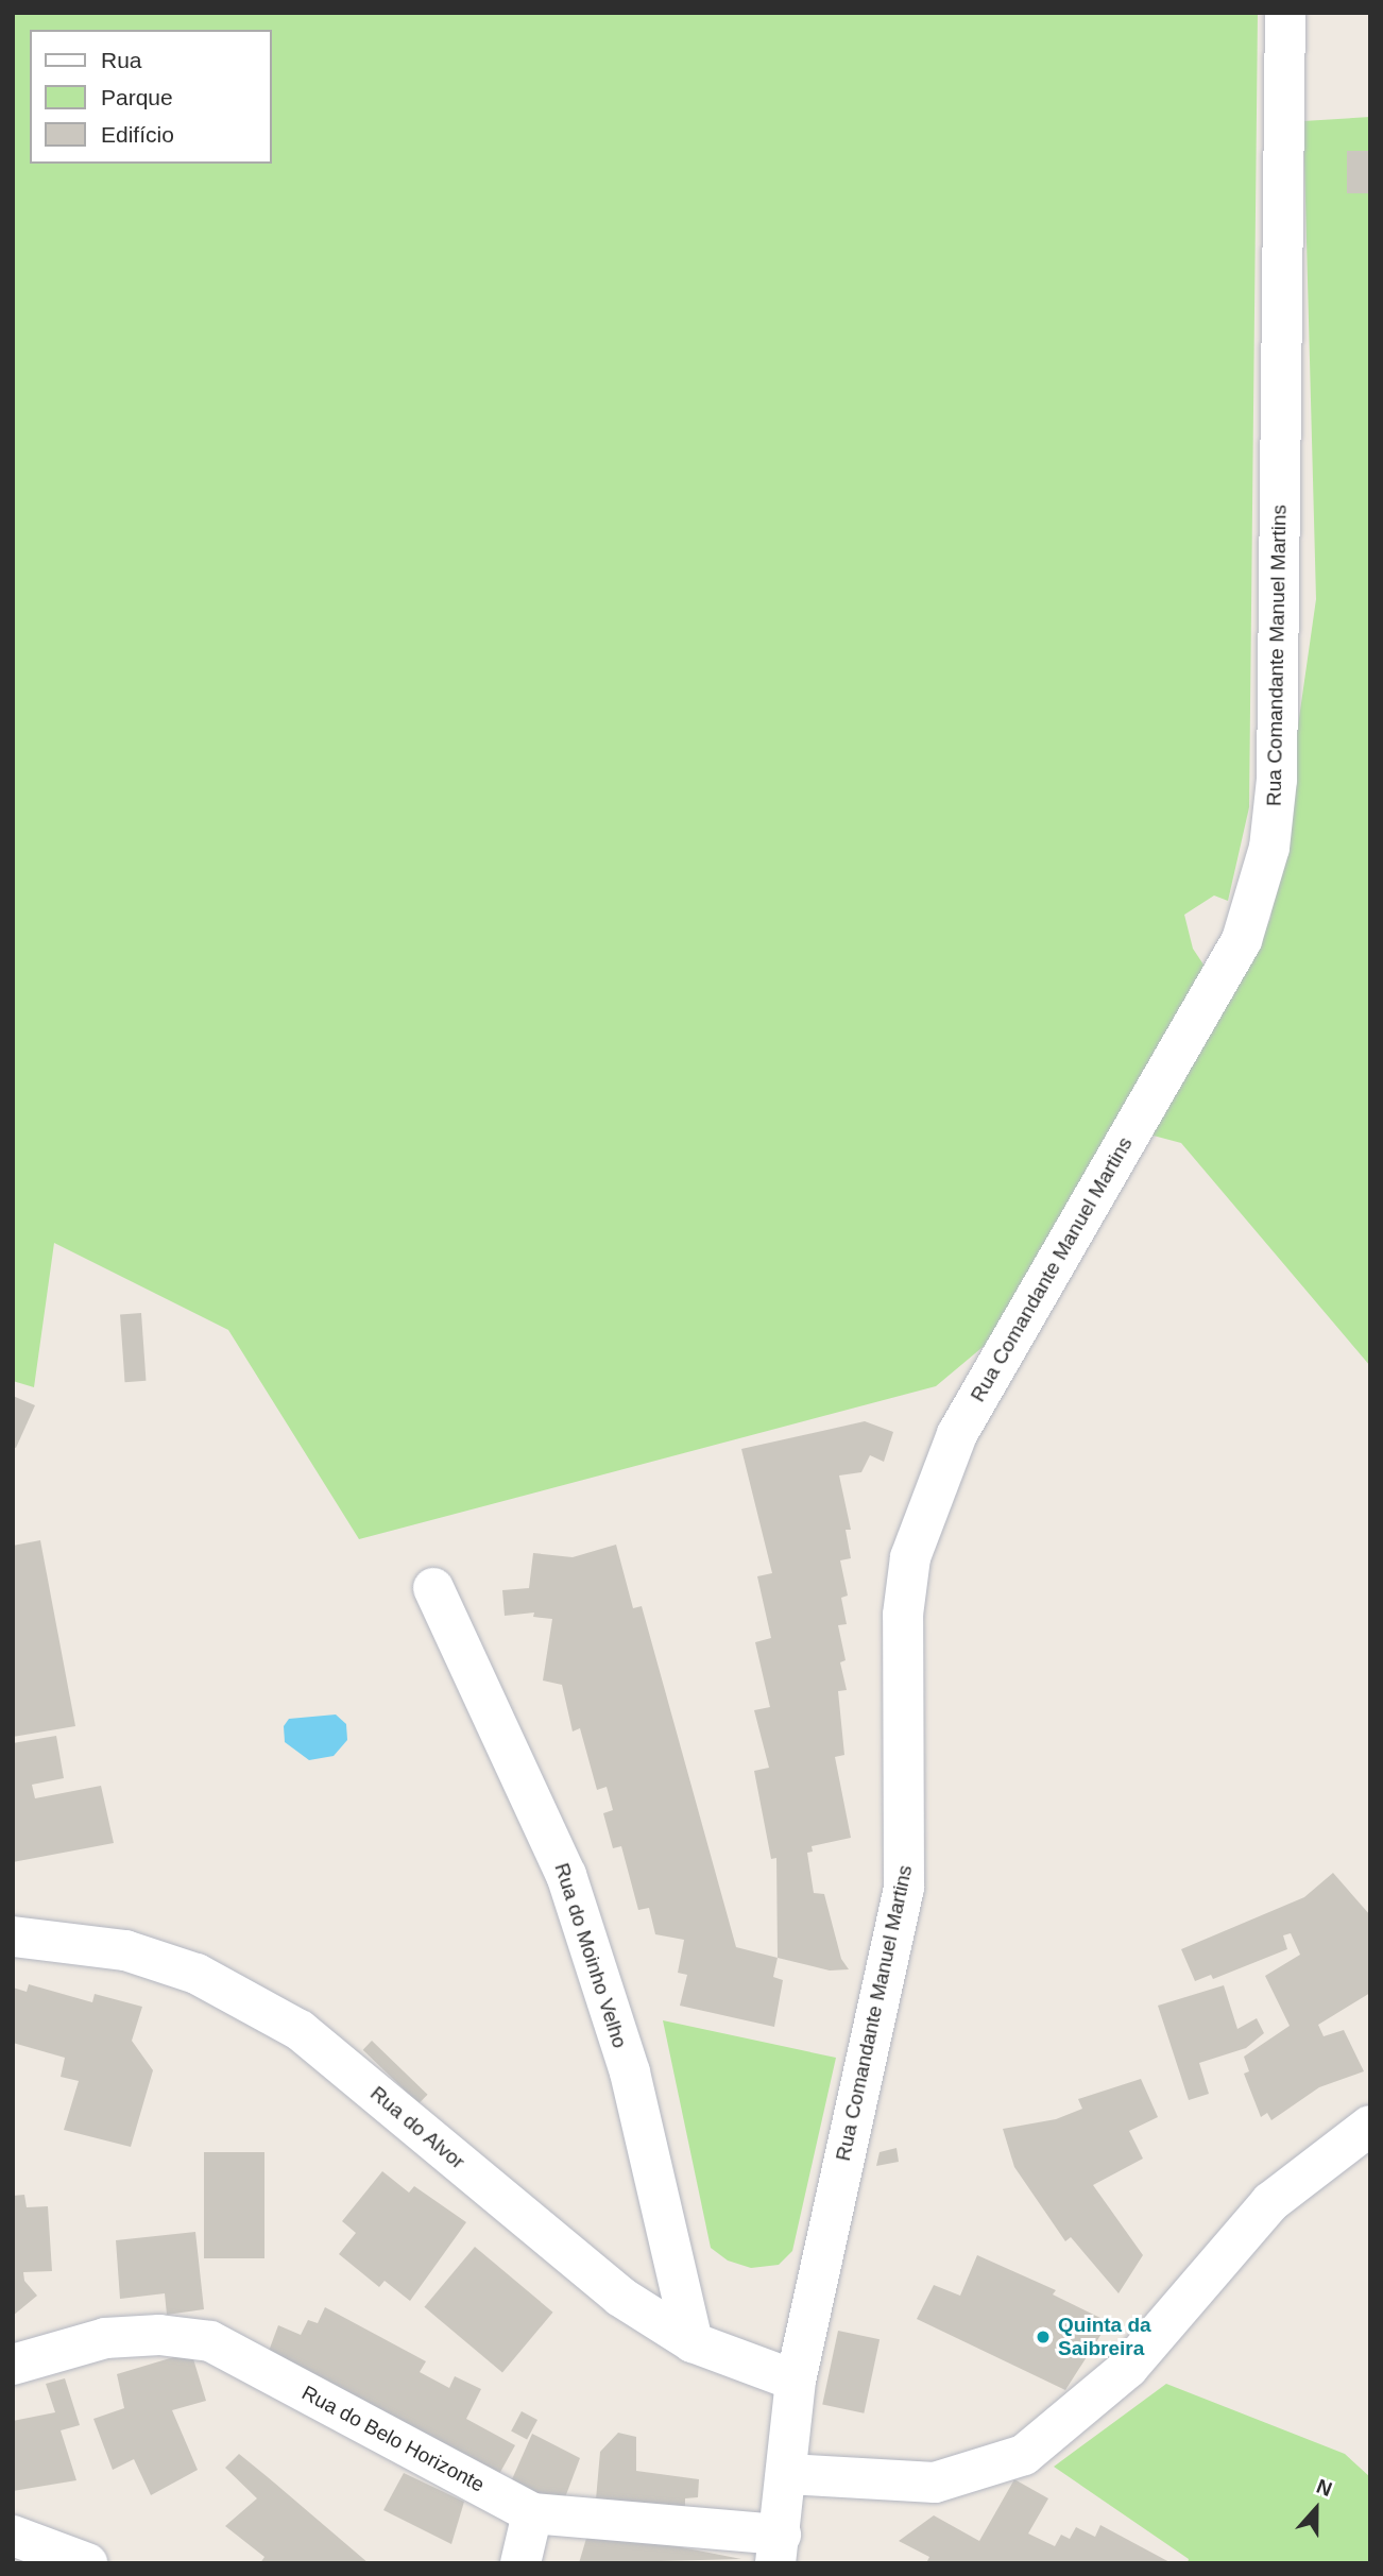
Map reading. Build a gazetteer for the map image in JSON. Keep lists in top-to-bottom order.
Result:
{
  "streets": {
    "street": [
      "Rua Comandante Manuel Martins",
      "Rua do Moinho Velho",
      "Rua do Alvor",
      "Rua do Belo Horizonte"
    ]
  },
  "crossings": [
    ["Rua Comandante Manuel Martins", "Rua do Alvor"],
    ["Rua Comandante Manuel Martins", "Rua do Belo Horizonte"],
    ["Rua do Moinho Velho", "Rua do Alvor"]
  ],
  "places": ["Quinta da Saibreira"],
  "legend": ["Rua", "Parque", "Edifício"],
  "north": "top"
}
